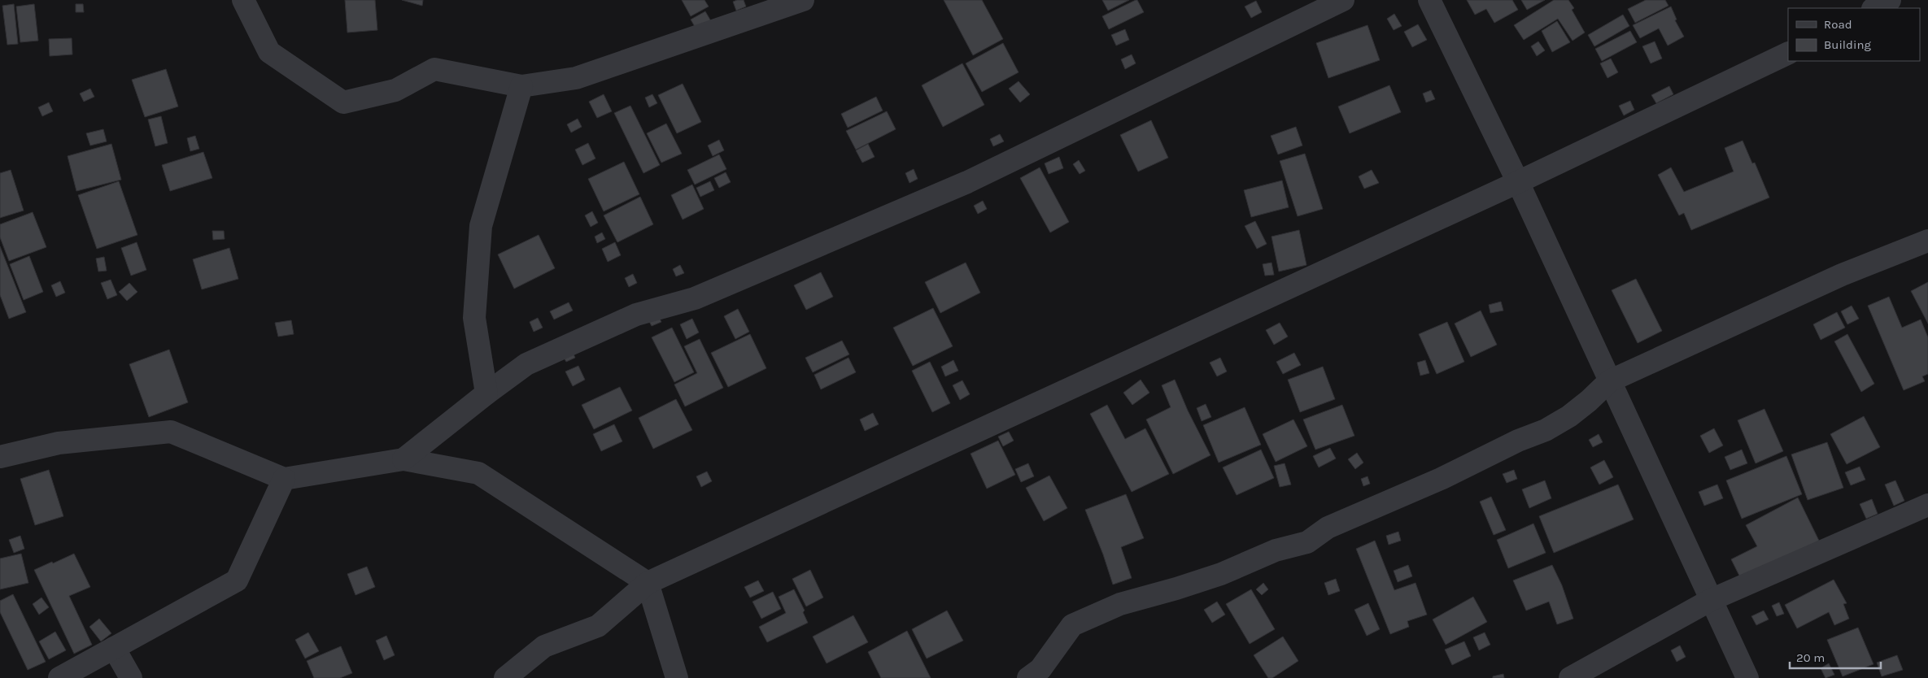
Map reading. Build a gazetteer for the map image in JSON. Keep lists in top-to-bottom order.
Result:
{
  "legend": ["Road", "Building"],
  "scale_bar": "20 m"
}
